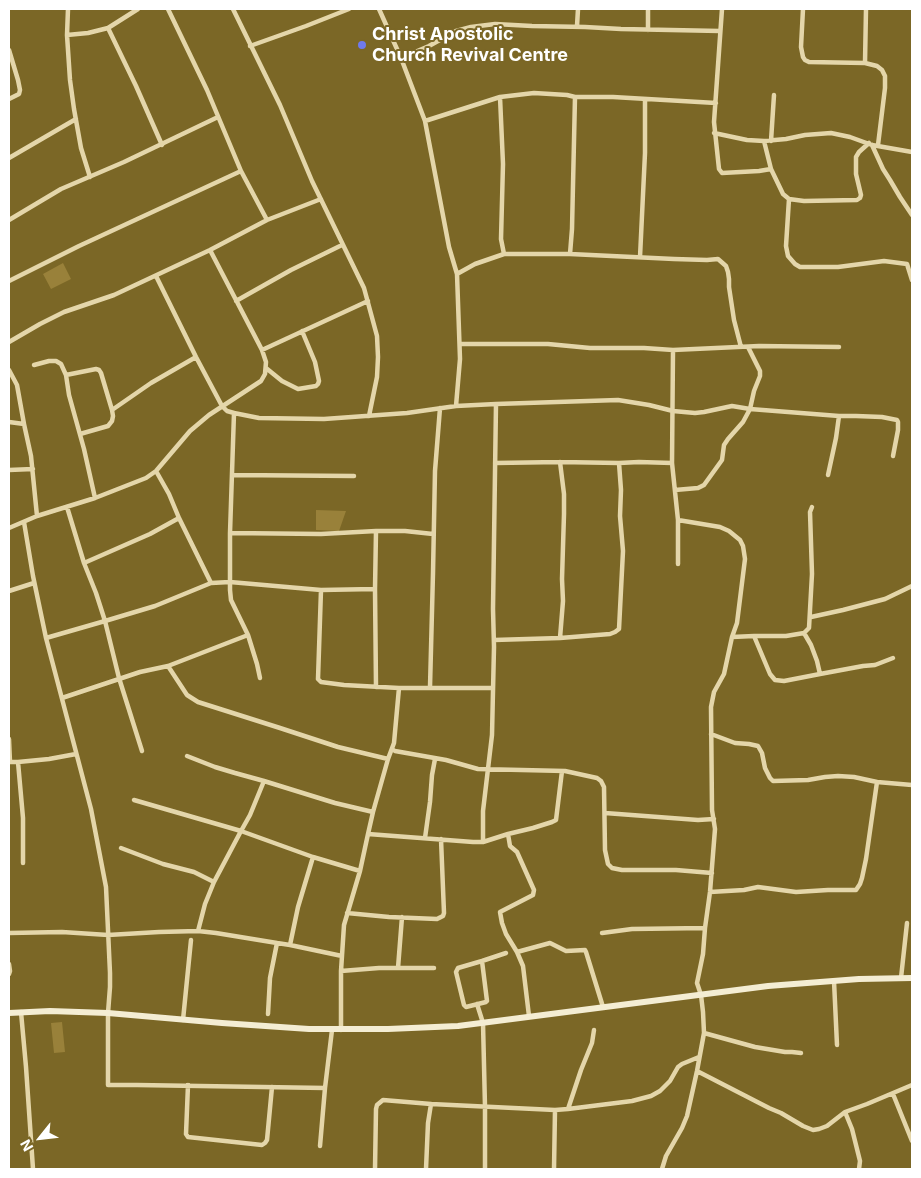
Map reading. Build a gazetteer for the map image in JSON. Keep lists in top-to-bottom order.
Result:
{
  "places": ["Christ Apostolic Church Revival Centre"],
  "north": "bottom left"
}
